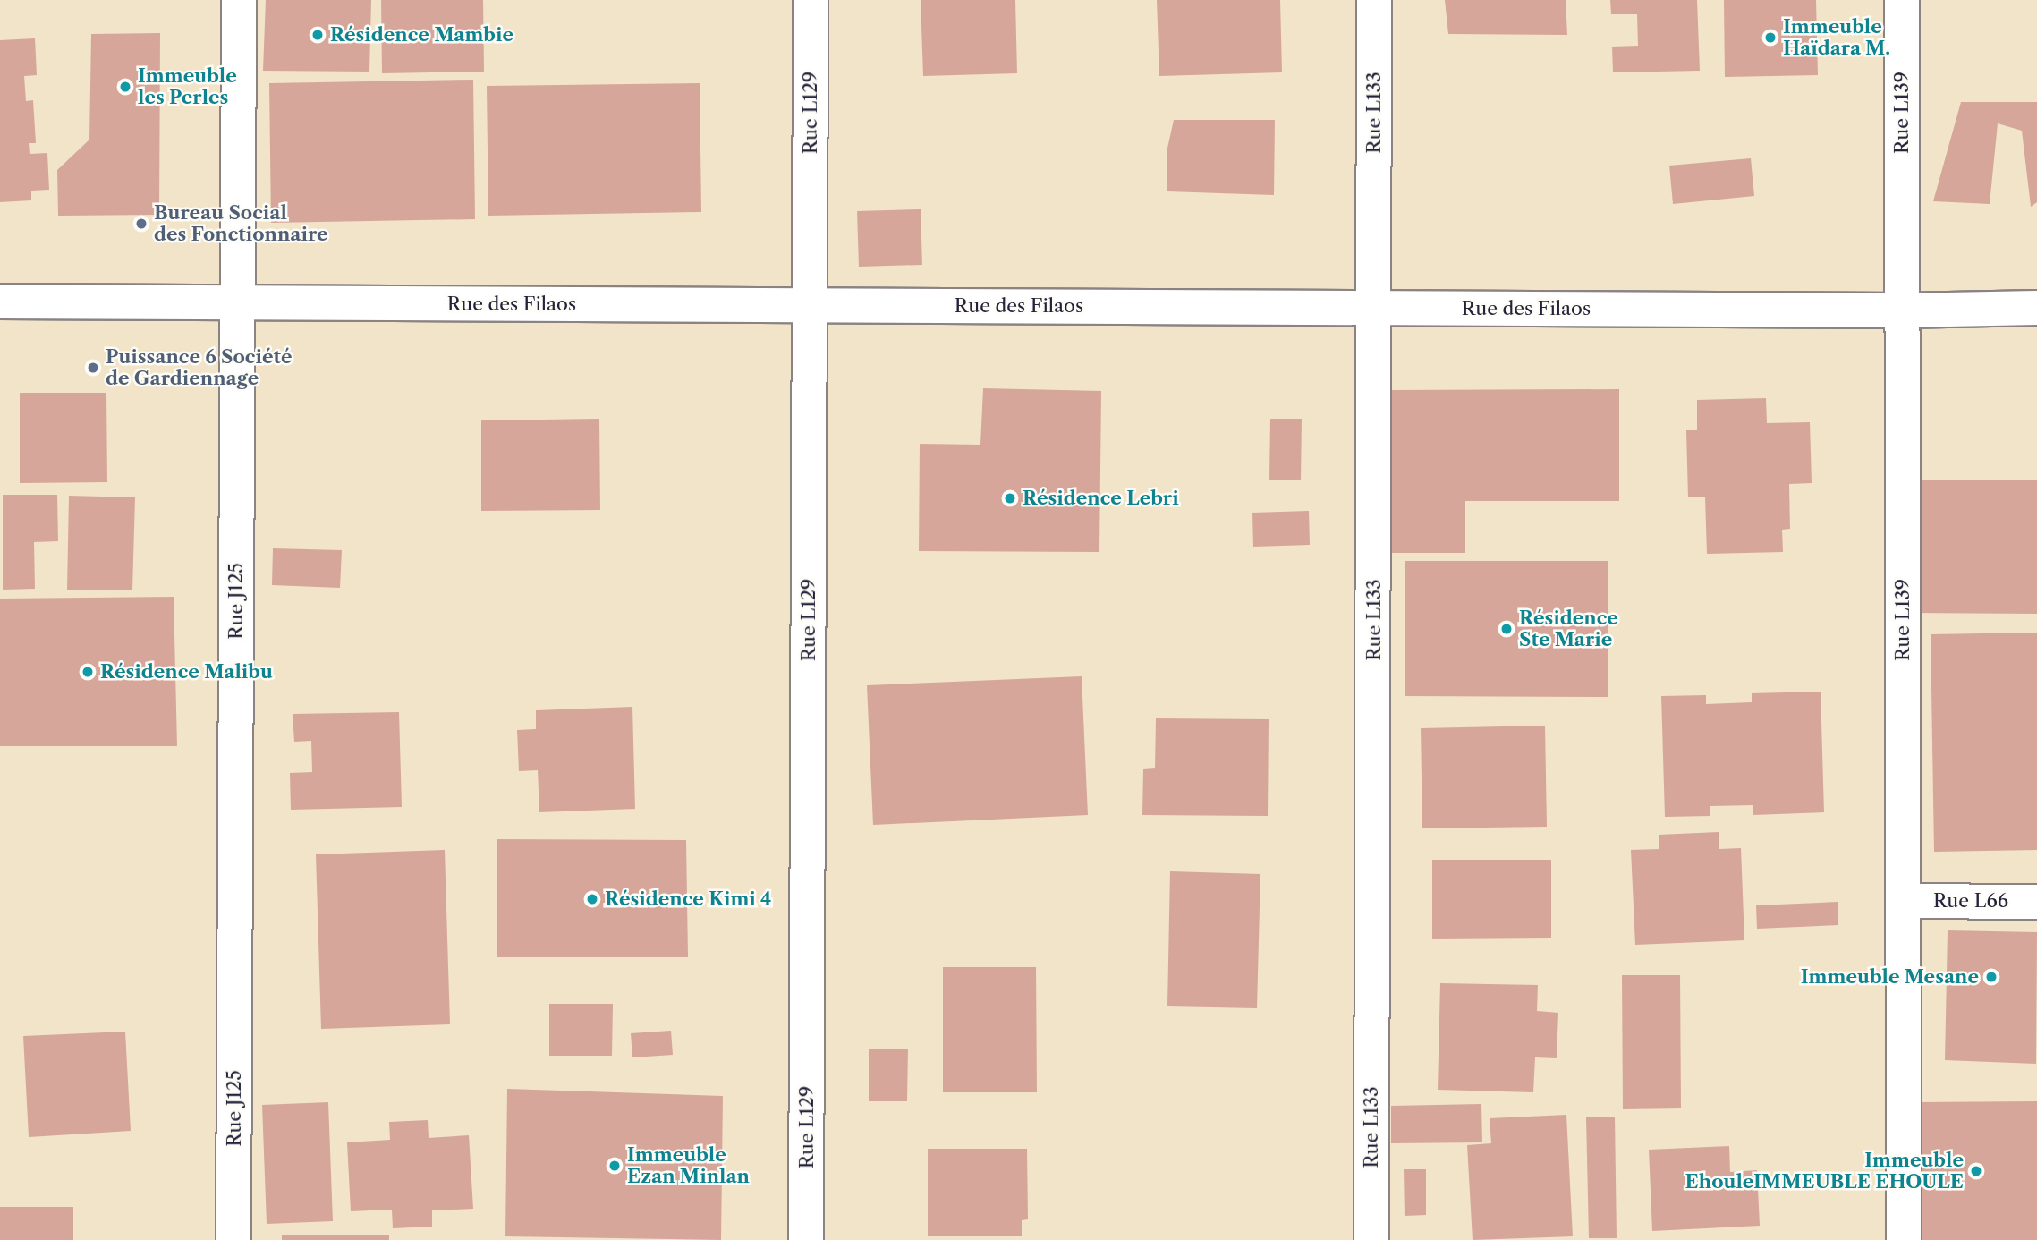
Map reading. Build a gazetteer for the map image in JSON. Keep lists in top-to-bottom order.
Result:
{
  "streets": {
    "street": [
      "Rue L129",
      "Rue L133",
      "Rue L139",
      "Rue des Filaos",
      "Rue J125",
      "Rue L66"
    ]
  },
  "crossings": [
    ["Rue L129", "Rue des Filaos"],
    ["Rue L133", "Rue des Filaos"],
    ["Rue L139", "Rue des Filaos"],
    ["Rue L139", "Rue L66"],
    ["Rue des Filaos", "Rue J125"]
  ],
  "places": [
    "Résidence Mambie",
    "Immeuble Haïdara M.",
    "Immeuble les Perles",
    "Bureau Social des Fonctionnaire",
    "Puissance 6 Société de Gardiennage",
    "Résidence Lebri",
    "Résidence Ste Marie",
    "Résidence Malibu",
    "Résidence Kimi 4",
    "Immeuble Mesane",
    "Immeuble Ezan Minlan",
    "Immeuble EhouleIMMEUBLE EHOULE"
  ]
}
